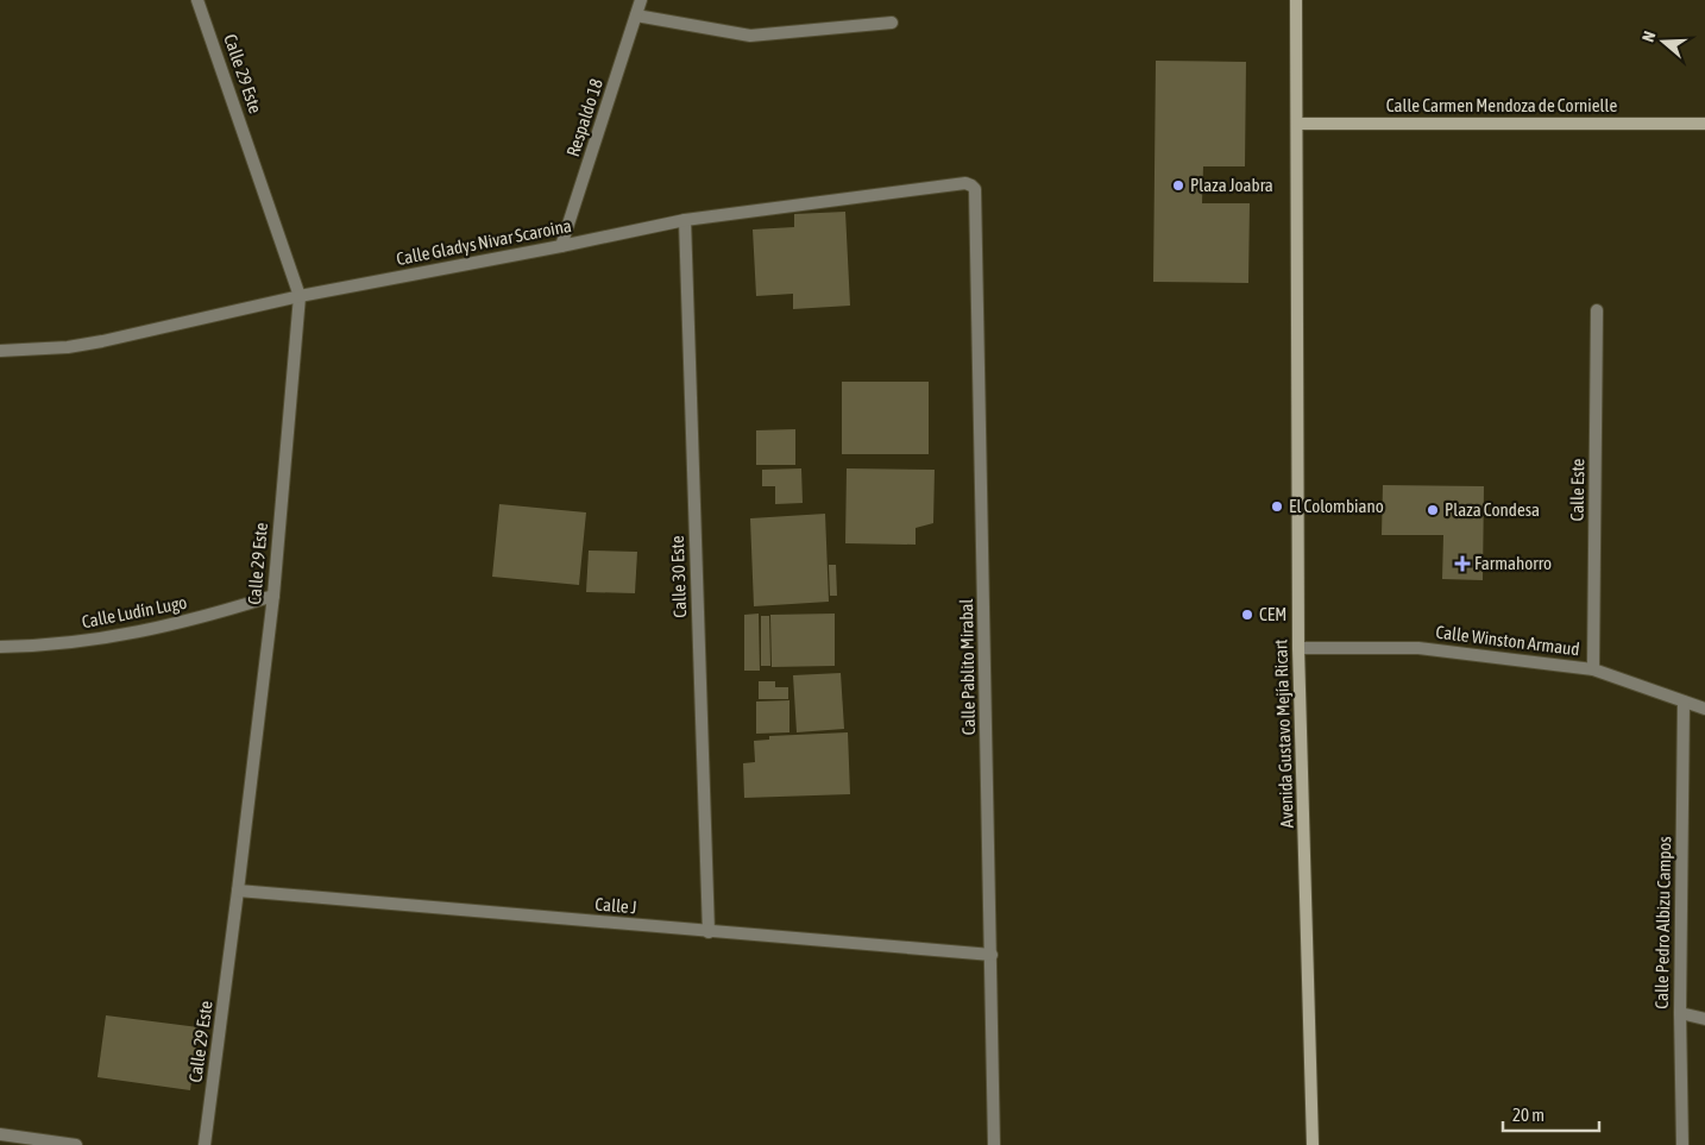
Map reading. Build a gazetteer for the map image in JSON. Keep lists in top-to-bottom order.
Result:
{
  "streets": {
    "street": [
      "Calle 29 Este",
      "Calle Carmen Mendoza de Cornielle",
      "Respaldo 18",
      "Calle Gladys Nivar Scaroina",
      "Calle Este",
      "Calle 30 Este",
      "Calle Ludín Lugo",
      "Calle Winston Armaud",
      "Calle Pablito Mirabal",
      "Avenida Gustavo Mejía Ricart",
      "Calle J",
      "Calle Pedro Albizu Campos"
    ]
  },
  "crossings": [
    ["Calle 29 Este", "Calle Gladys Nivar Scaroina"],
    ["Calle 29 Este", "Calle Ludín Lugo"],
    ["Calle 29 Este", "Calle J"],
    ["Calle Carmen Mendoza de Cornielle", "Avenida Gustavo Mejía Ricart"],
    ["Respaldo 18", "Calle Gladys Nivar Scaroina"],
    ["Calle Gladys Nivar Scaroina", "Calle 30 Este"],
    ["Calle Gladys Nivar Scaroina", "Calle Pablito Mirabal"],
    ["Calle Este", "Calle Winston Armaud"],
    ["Calle 30 Este", "Calle J"],
    ["Calle Winston Armaud", "Avenida Gustavo Mejía Ricart"],
    ["Calle Winston Armaud", "Calle Pedro Albizu Campos"],
    ["Calle Pablito Mirabal", "Calle J"]
  ],
  "places": {
    "other": [
      "Plaza Joabra",
      "El Colombiano",
      "Plaza Condesa",
      "CEM"
    ],
    "health": ["Farmahorro"]
  },
  "scale_bar": "20 m",
  "north": "left"
}
